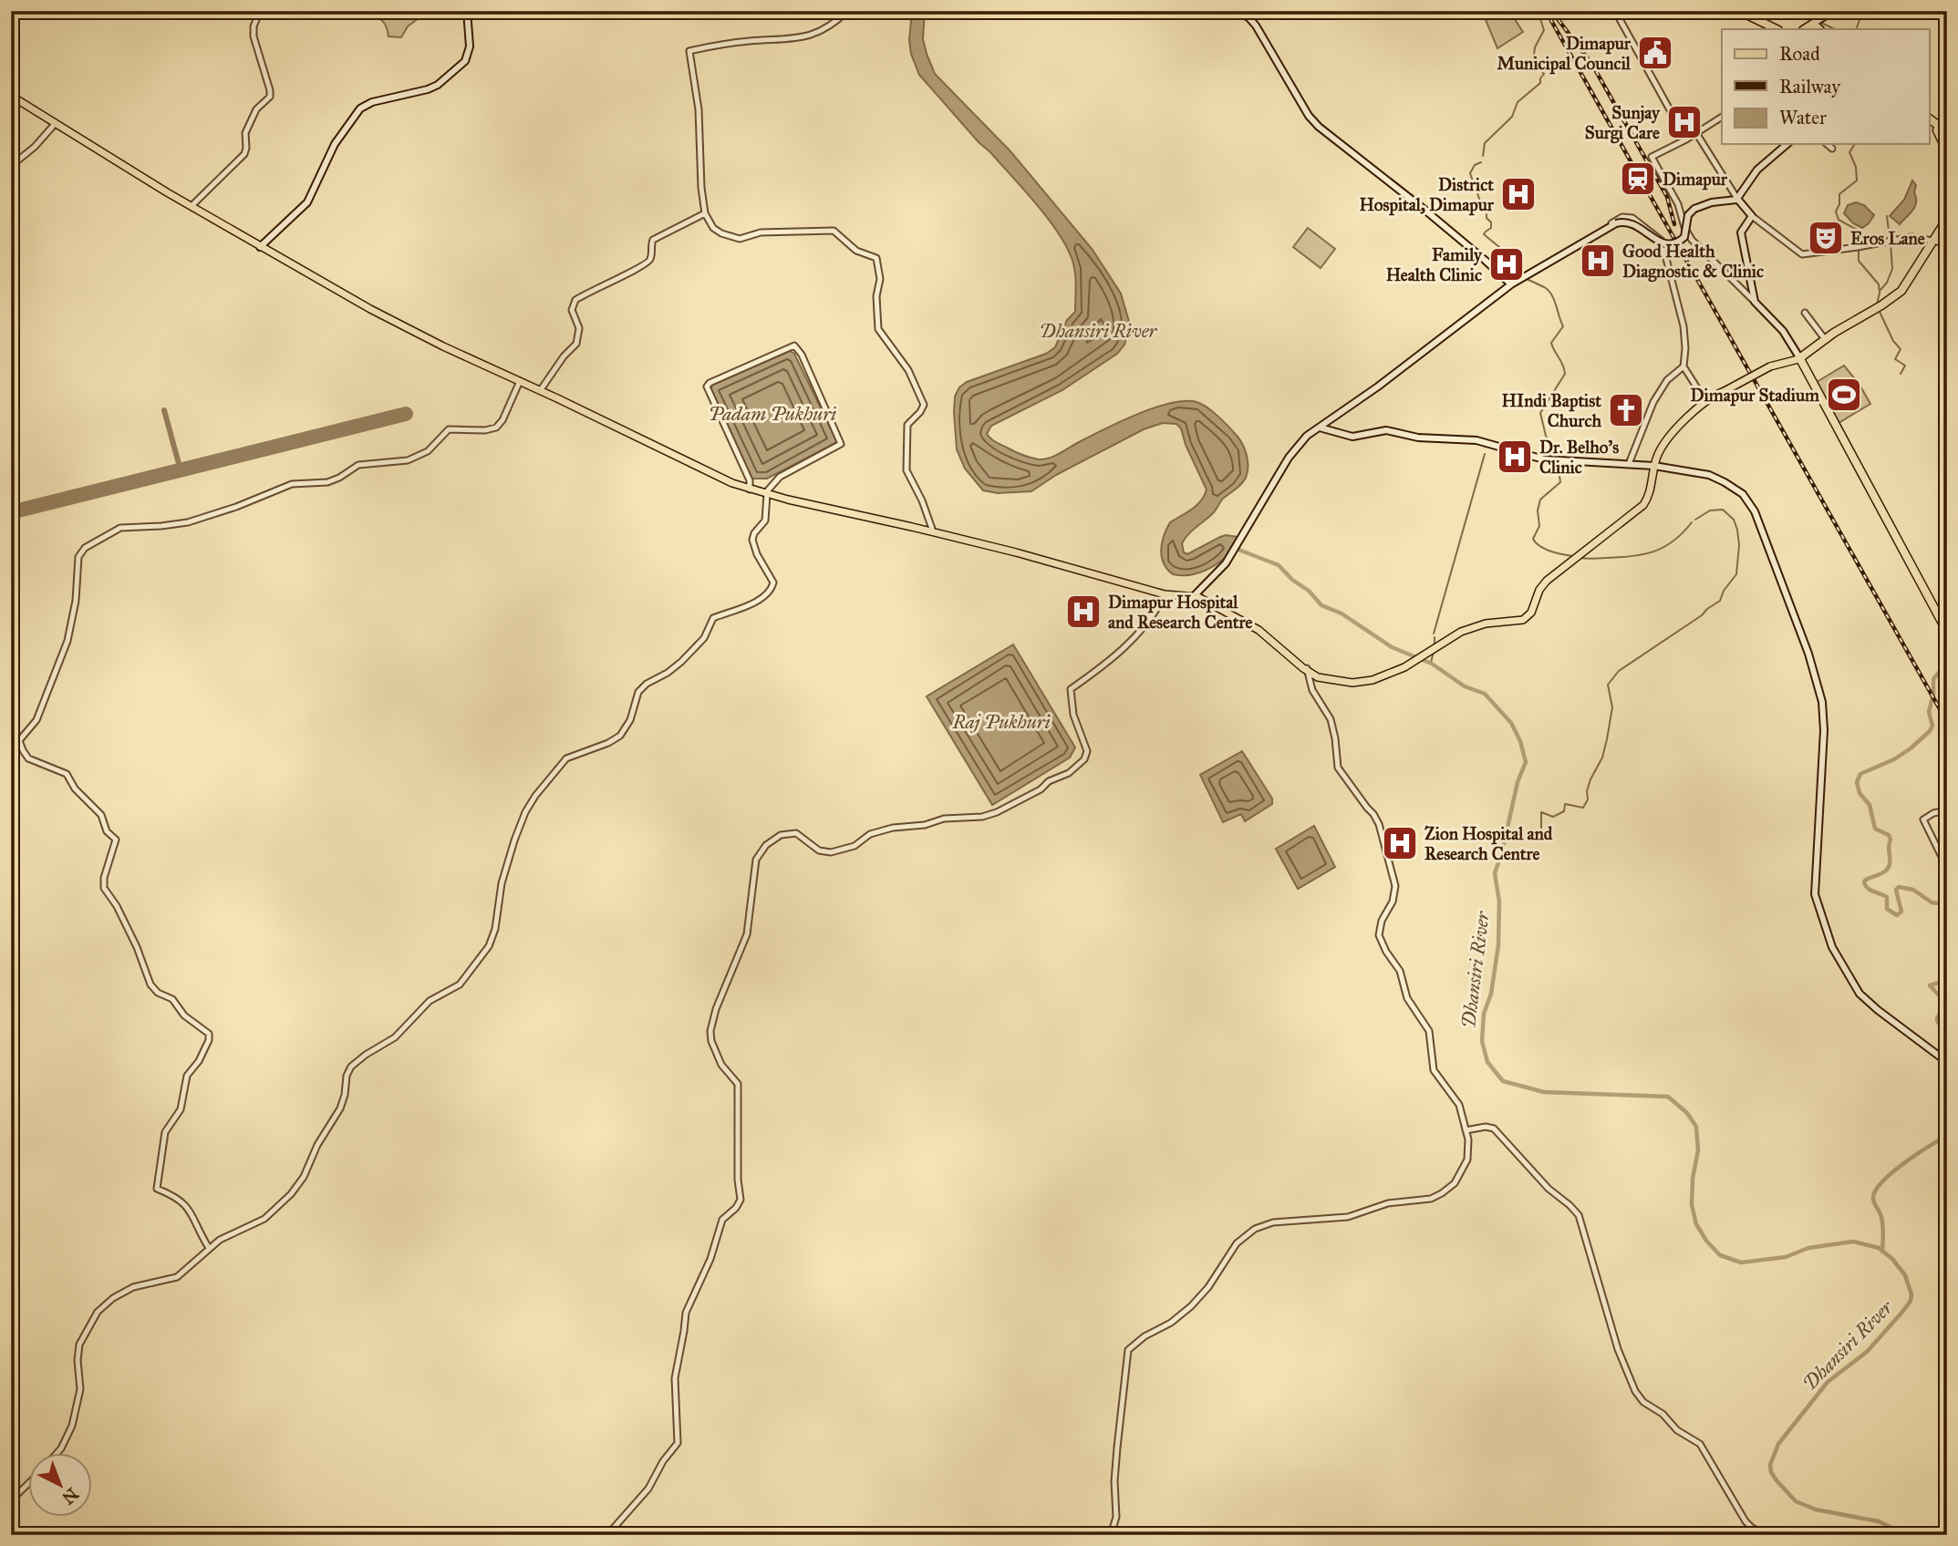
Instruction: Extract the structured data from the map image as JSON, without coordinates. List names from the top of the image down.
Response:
{
  "water": ["Dhansiri River", "Padam Pukhuri", "Raj Pukhuri"],
  "places": {
    "public building": ["Dimapur Municipal Council"],
    "hospital": [
      "Sunjay Surgi Care",
      "District Hospital, Dimapur",
      "Good Health Diagnostic & Clinic",
      "Family Health Clinic",
      "Dr. Belho's Clinic",
      "Dimapur Hospital and Research Centre",
      "Zion Hospital and Research Centre"
    ],
    "station": ["Dimapur"],
    "theatre": ["Eros Lane"],
    "sports": ["Dimapur Stadium"],
    "church": ["HIndi Baptist Church"]
  },
  "legend": ["Road", "Railway", "Water"],
  "north": "bottom right"
}
